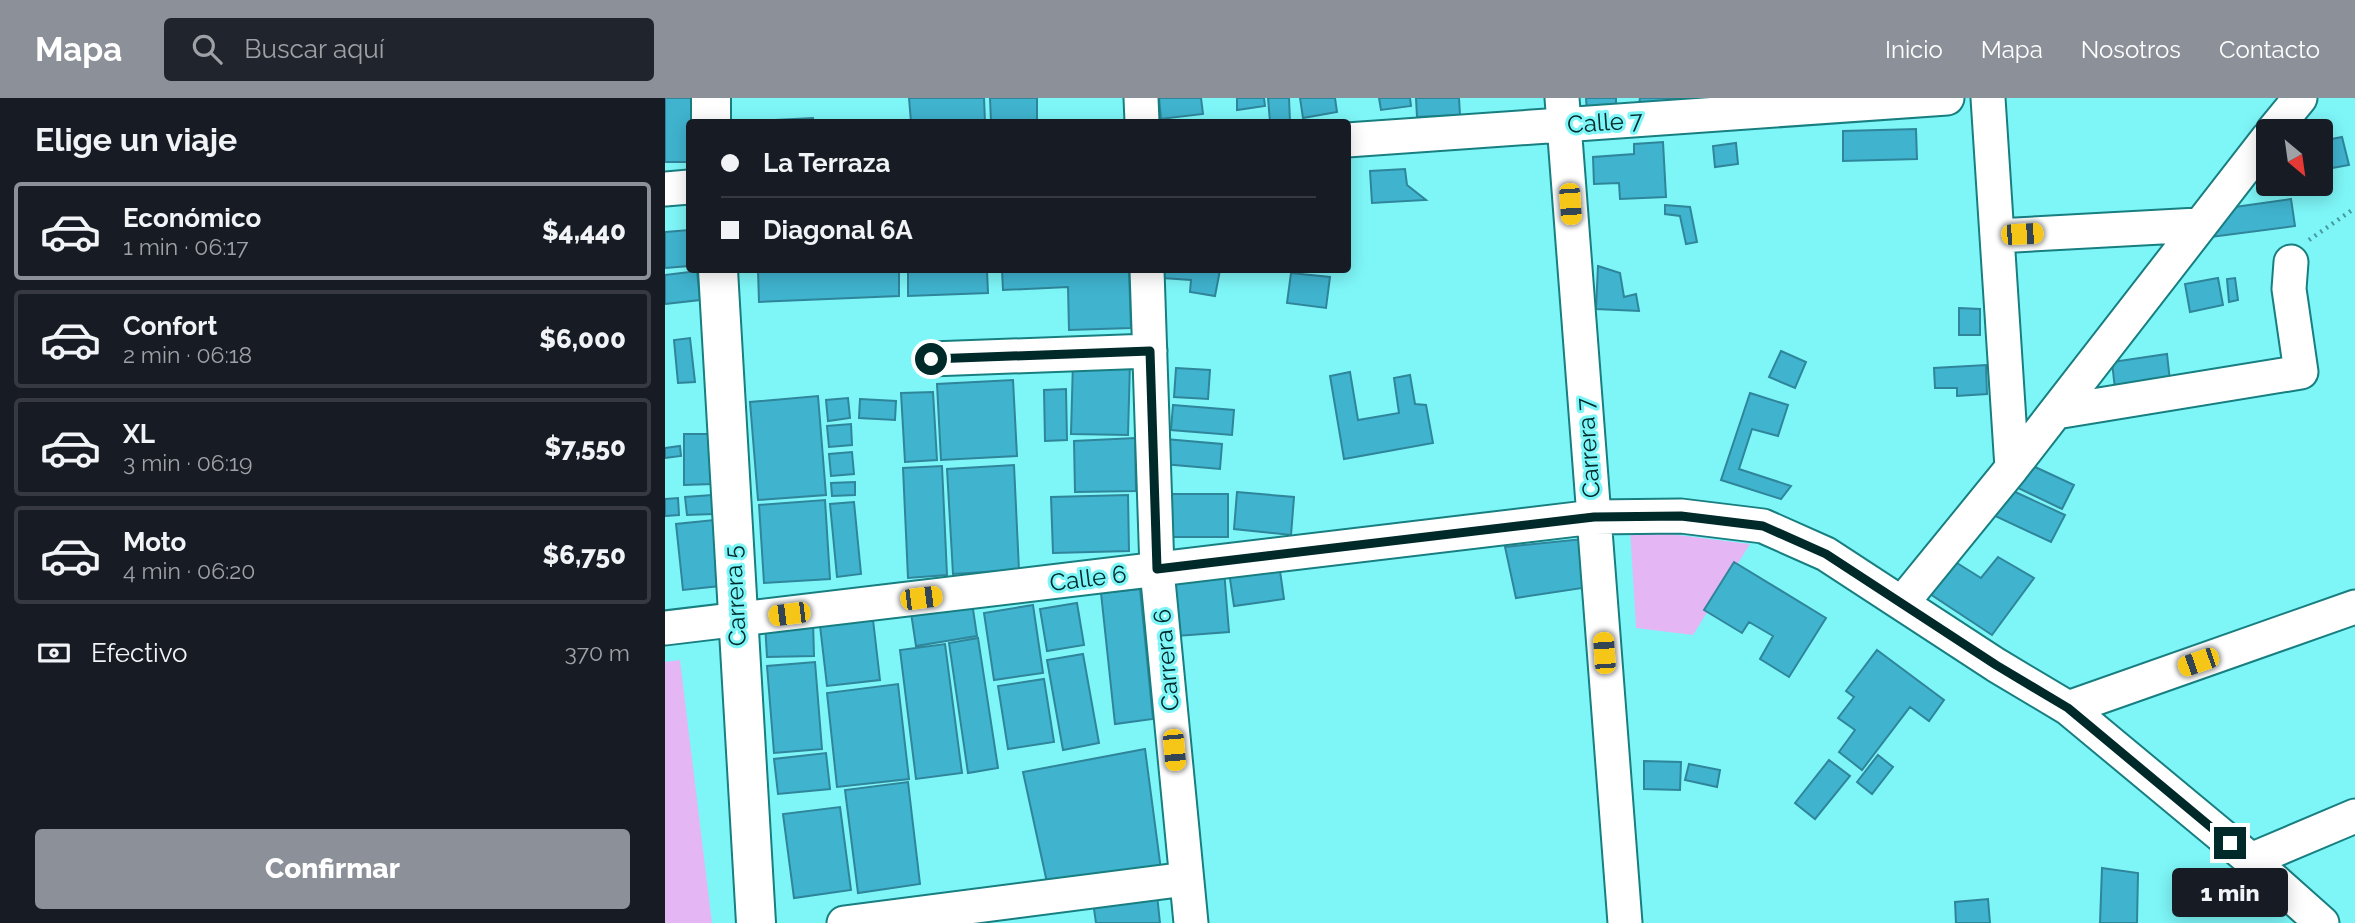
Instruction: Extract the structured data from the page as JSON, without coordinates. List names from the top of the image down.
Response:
{
  "streets": {
    "main road": ["Carrera 5"],
    "street": [
      "Calle 7",
      "Carrera 7",
      "Calle 6",
      "Carrera 6"
    ]
  },
  "crossings": [
    ["Calle 7", "Carrera 7"],
    ["Carrera 7", "Calle 6"],
    ["Calle 6", "Carrera 5"],
    ["Calle 6", "Carrera 6"]
  ],
  "north": "bottom right",
  "page": {
    "header": "Mapa",
    "search": "Buscar aquí",
    "nav": [
      "Inicio",
      "Mapa",
      "Nosotros",
      "Contacto"
    ],
    "heading": "Elige un viaje",
    "banner": ["La Terraza", "Diagonal 6A"],
    "list": [
      {
        "name": "Económico",
        "note": "1 min · 06:17",
        "value": "$4,440"
      },
      {
        "name": "Confort",
        "note": "2 min · 06:18",
        "value": "$6,000"
      },
      {
        "name": "XL",
        "note": "3 min · 06:19",
        "value": "$7,550"
      },
      {
        "name": "Moto",
        "note": "4 min · 06:20",
        "value": "$6,750"
      }
    ],
    "pay": ["Efectivo", "370 m"],
    "buttons": "Confirmar",
    "bubble": "1 min"
  }
}
